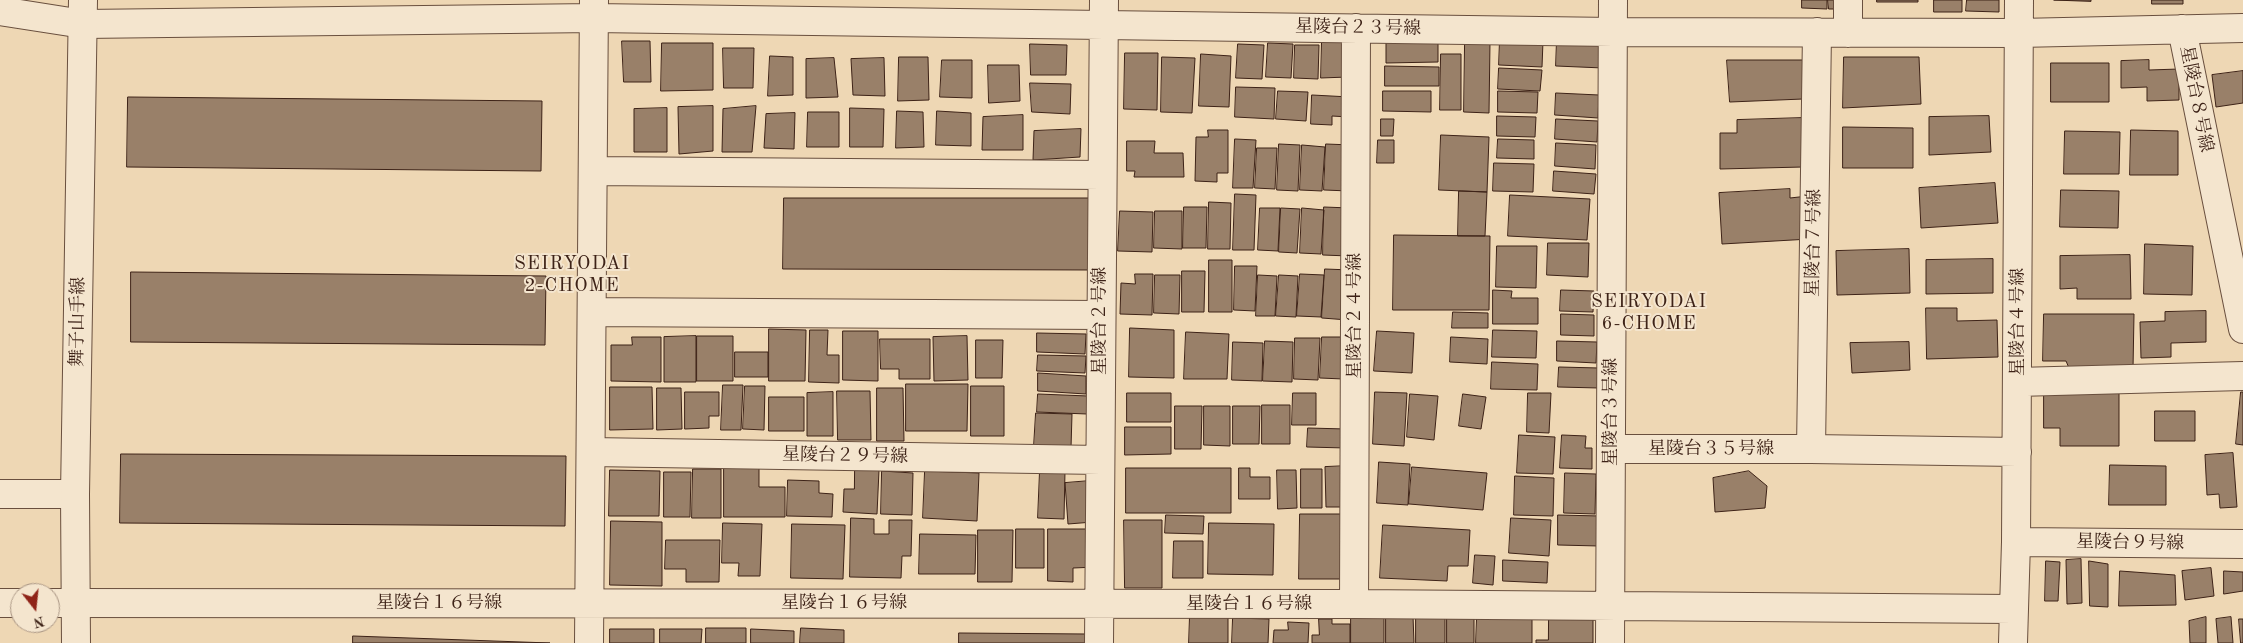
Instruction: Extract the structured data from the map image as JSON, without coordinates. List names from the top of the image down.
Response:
{
  "streets": {
    "street": [
      "星陵台２３号線",
      "星陵台８号線",
      "星陵台７号線",
      "星陵台２４号線",
      "星陵台２号線",
      "舞子山手線",
      "星陵台４号線",
      "星陵台３号線",
      "星陵台３５号線",
      "星陵台２９号線",
      "星陵台９号線",
      "星陵台１６号線"
    ]
  },
  "crossings": [
    ["星陵台２３号線", "星陵台７号線"],
    ["星陵台２３号線", "星陵台２４号線"],
    ["星陵台２３号線", "星陵台２号線"],
    ["星陵台２３号線", "舞子山手線"],
    ["星陵台２３号線", "星陵台３号線"],
    ["星陵台８号線", "星陵台４号線"],
    ["星陵台７号線", "星陵台３５号線"],
    ["星陵台２４号線", "星陵台１６号線"],
    ["星陵台２号線", "星陵台２９号線"],
    ["星陵台２号線", "星陵台１６号線"],
    ["舞子山手線", "星陵台１６号線"],
    ["星陵台４号線", "星陵台９号線"],
    ["星陵台４号線", "星陵台１６号線"],
    ["星陵台３号線", "星陵台３５号線"],
    ["星陵台３号線", "星陵台１６号線"]
  ],
  "districts": ["SEIRYODAI 2-CHOME", "SEIRYODAI 6-CHOME"],
  "north": "bottom"
}
